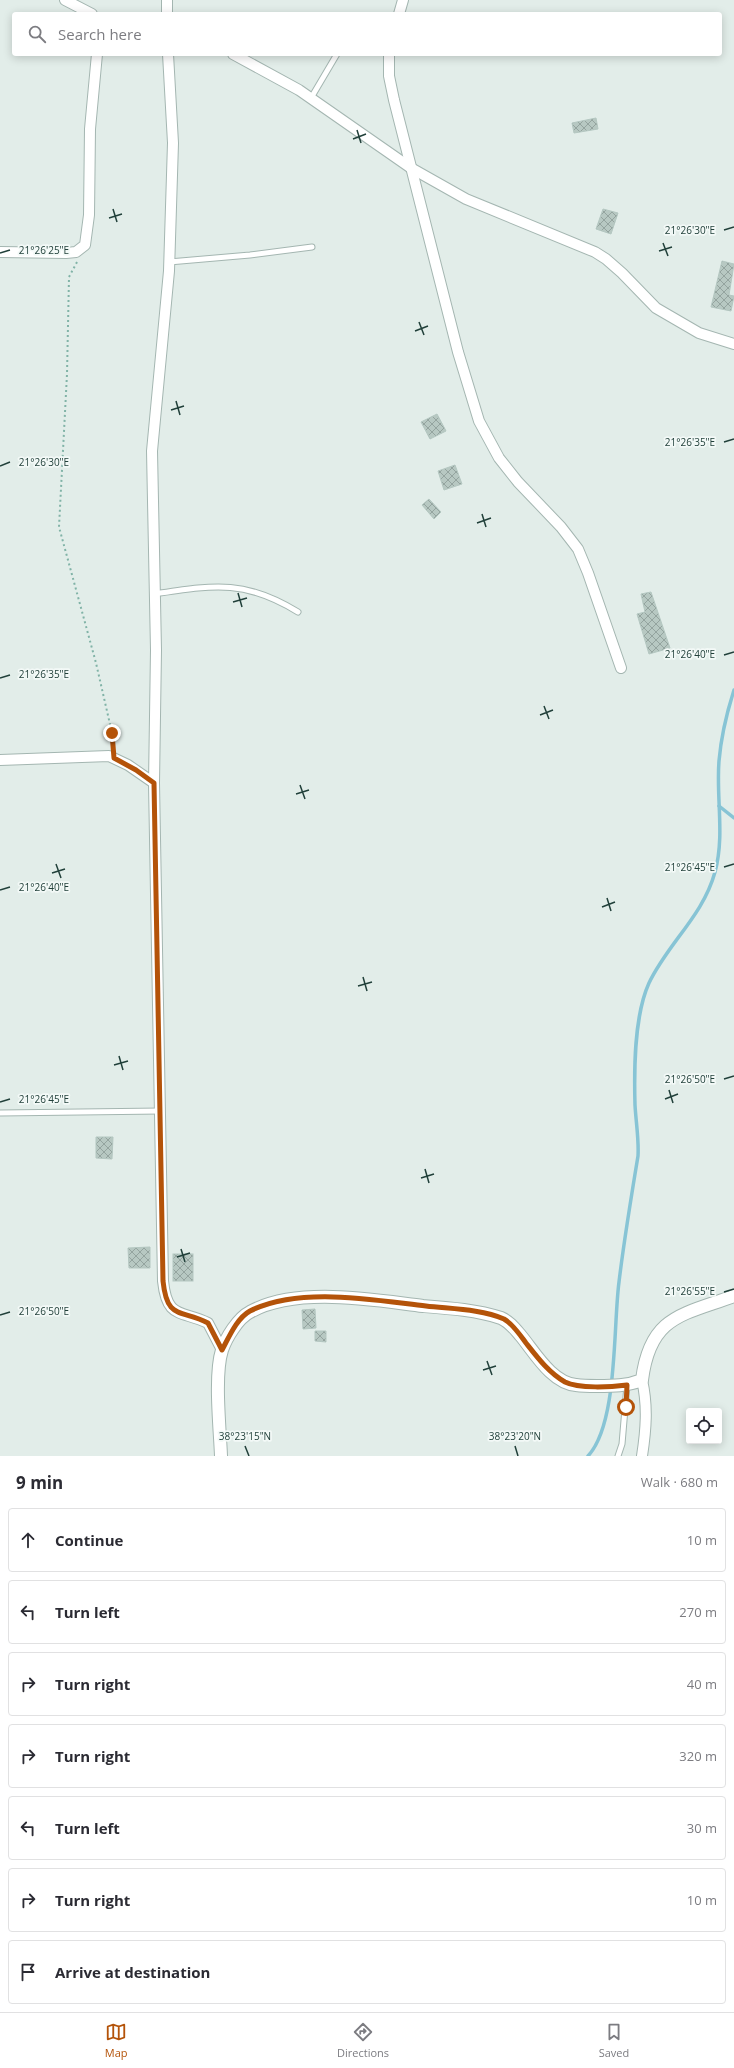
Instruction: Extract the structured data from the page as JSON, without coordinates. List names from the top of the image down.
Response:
{
  "page": {
    "search": "Search here",
    "heading": ["9 min", "Walk · 680 m"],
    "list": [
      ["Continue", "10 m"],
      ["Turn left", "270 m"],
      ["Turn right", "40 m"],
      ["Turn right", "320 m"],
      ["Turn left", "30 m"],
      ["Turn right", "10 m"],
      "Arrive at destination"
    ],
    "nav": ["Map", "Directions", "Saved"]
  },
  "coordinates": [
    "21°26'30\"E",
    "21°26'25\"E",
    "21°26'35\"E",
    "21°26'40\"E",
    "21°26'45\"E",
    "21°26'50\"E",
    "21°26'55\"E",
    "38°23'15\"N",
    "38°23'20\"N"
  ]
}
